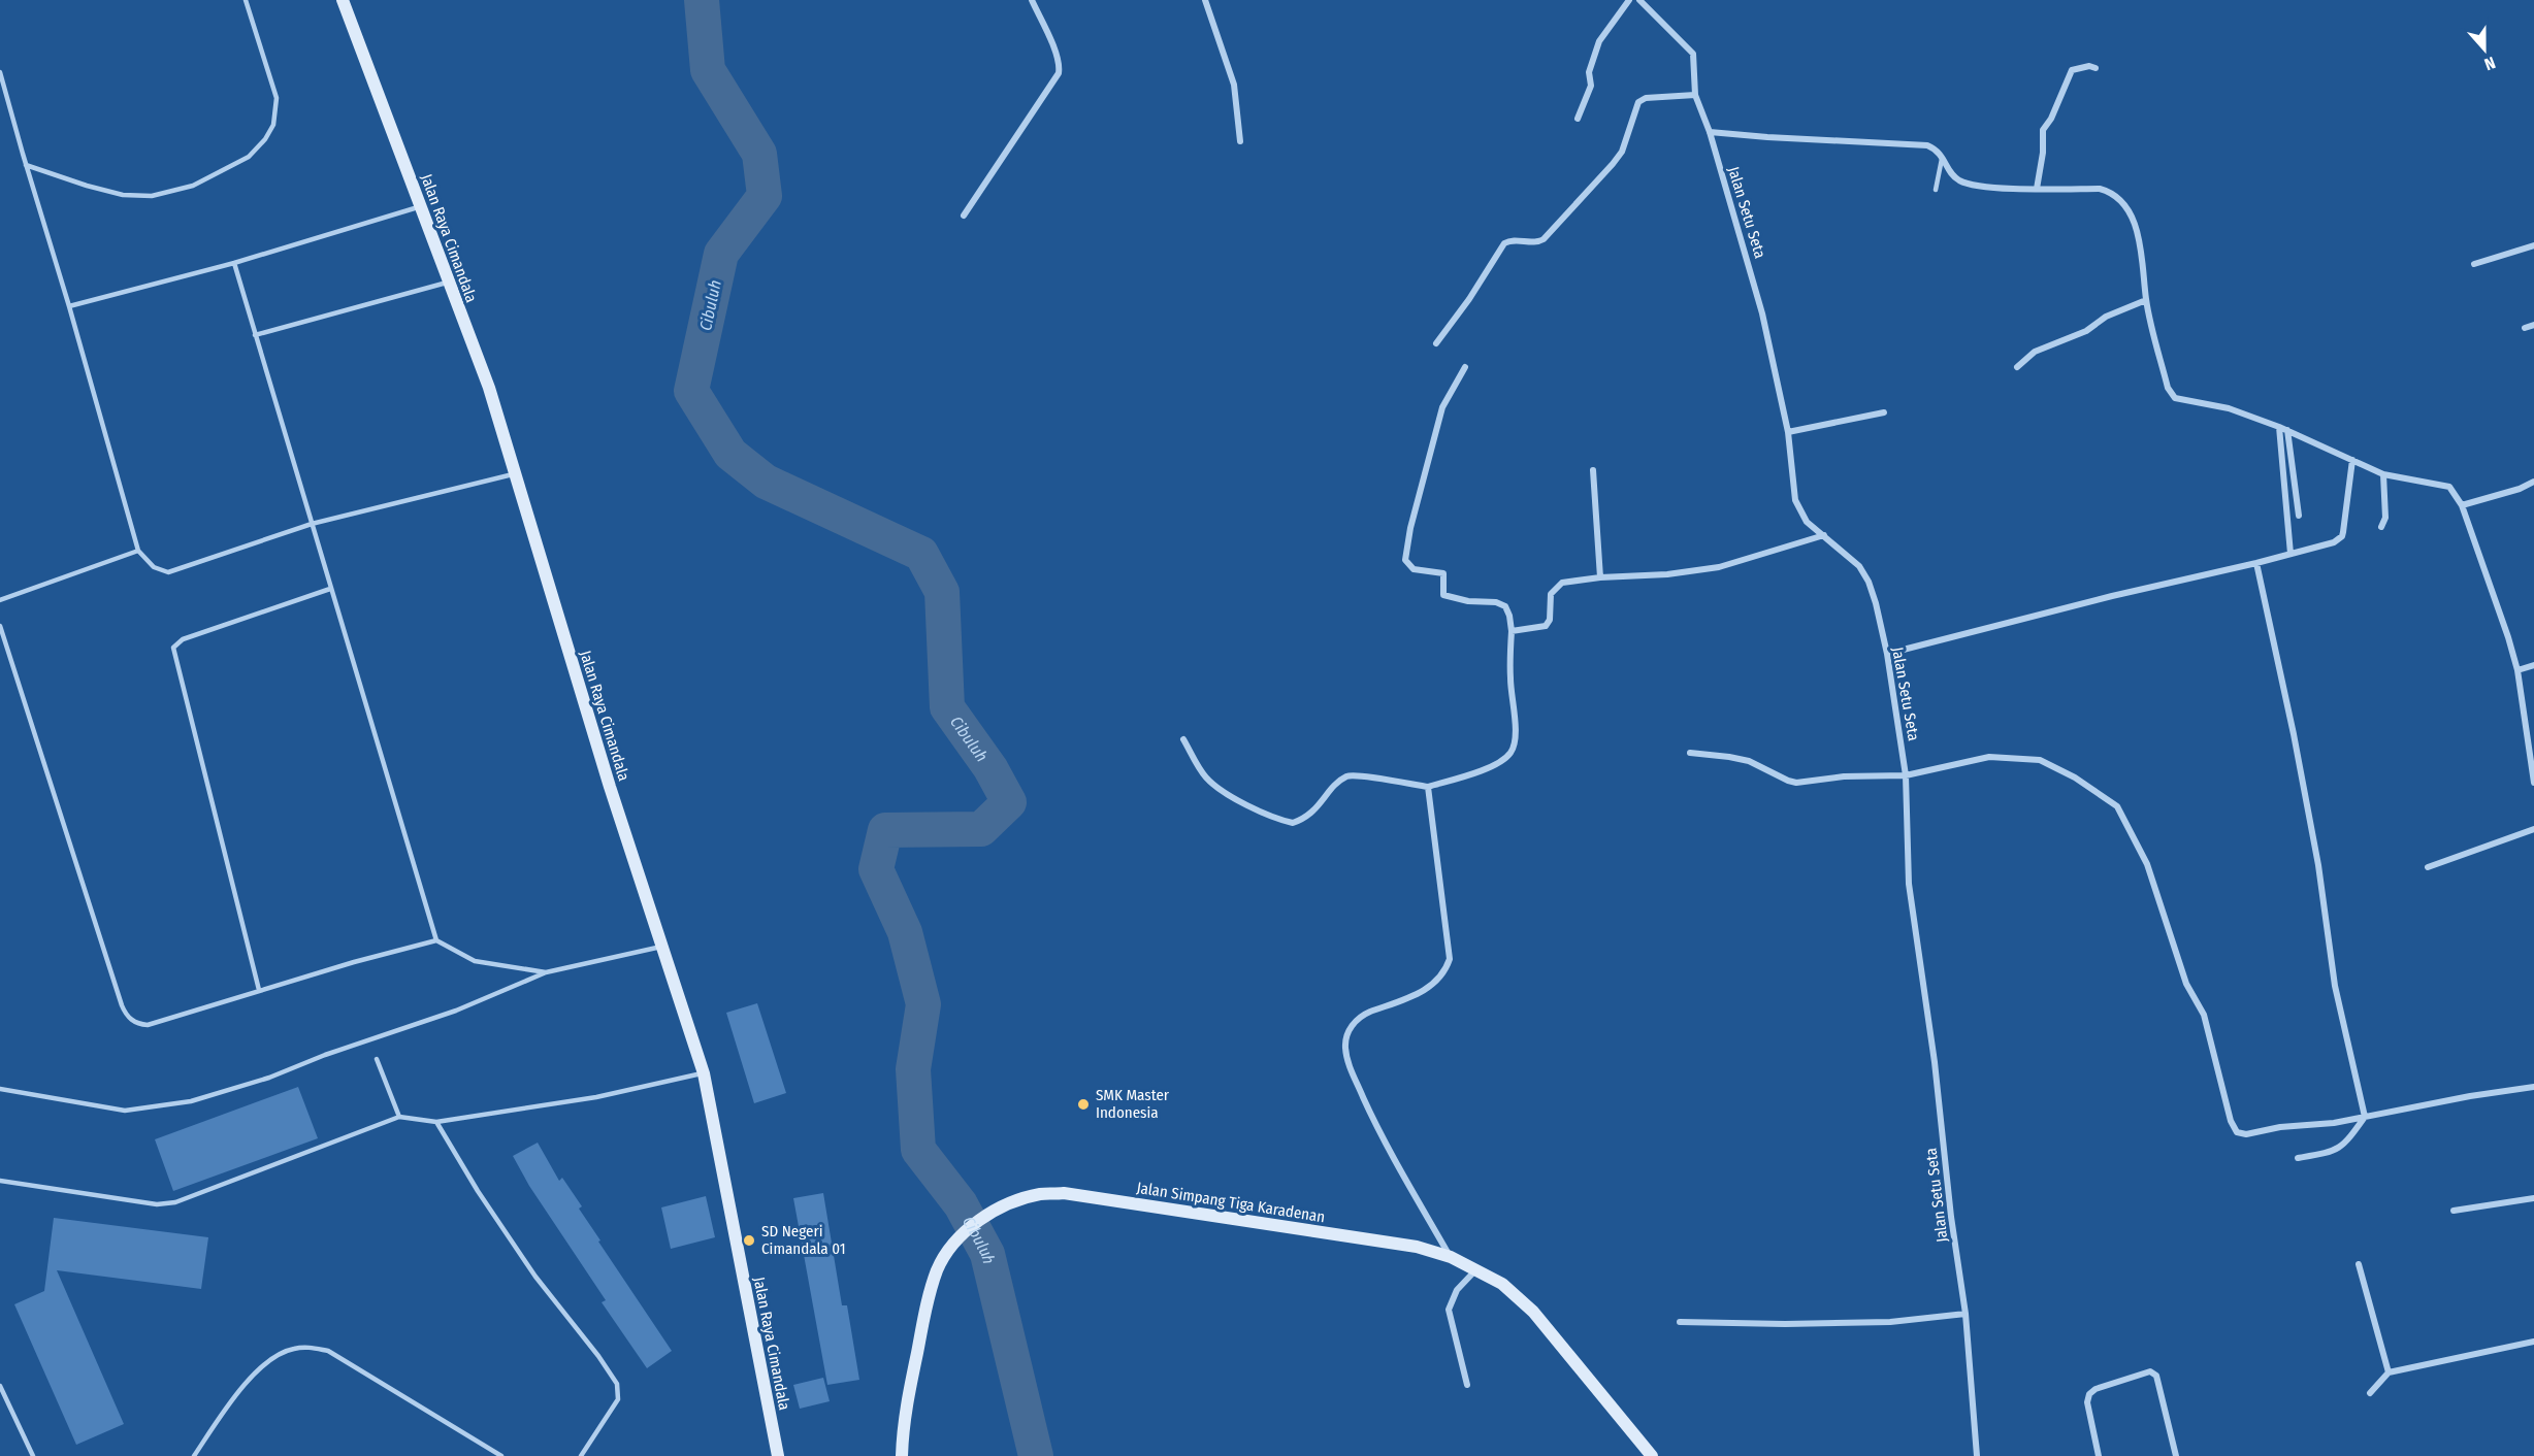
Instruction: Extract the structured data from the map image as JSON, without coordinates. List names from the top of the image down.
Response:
{
  "streets": {
    "street": ["Jalan Setu Seta", "Jalan Raya Cimandala", "Jalan Simpang Tiga Karadenan"]
  },
  "water": ["Cibuluh"],
  "places": ["SMK Master Indonesia", "SD Negeri Cimandala 01"],
  "north": "bottom"
}
